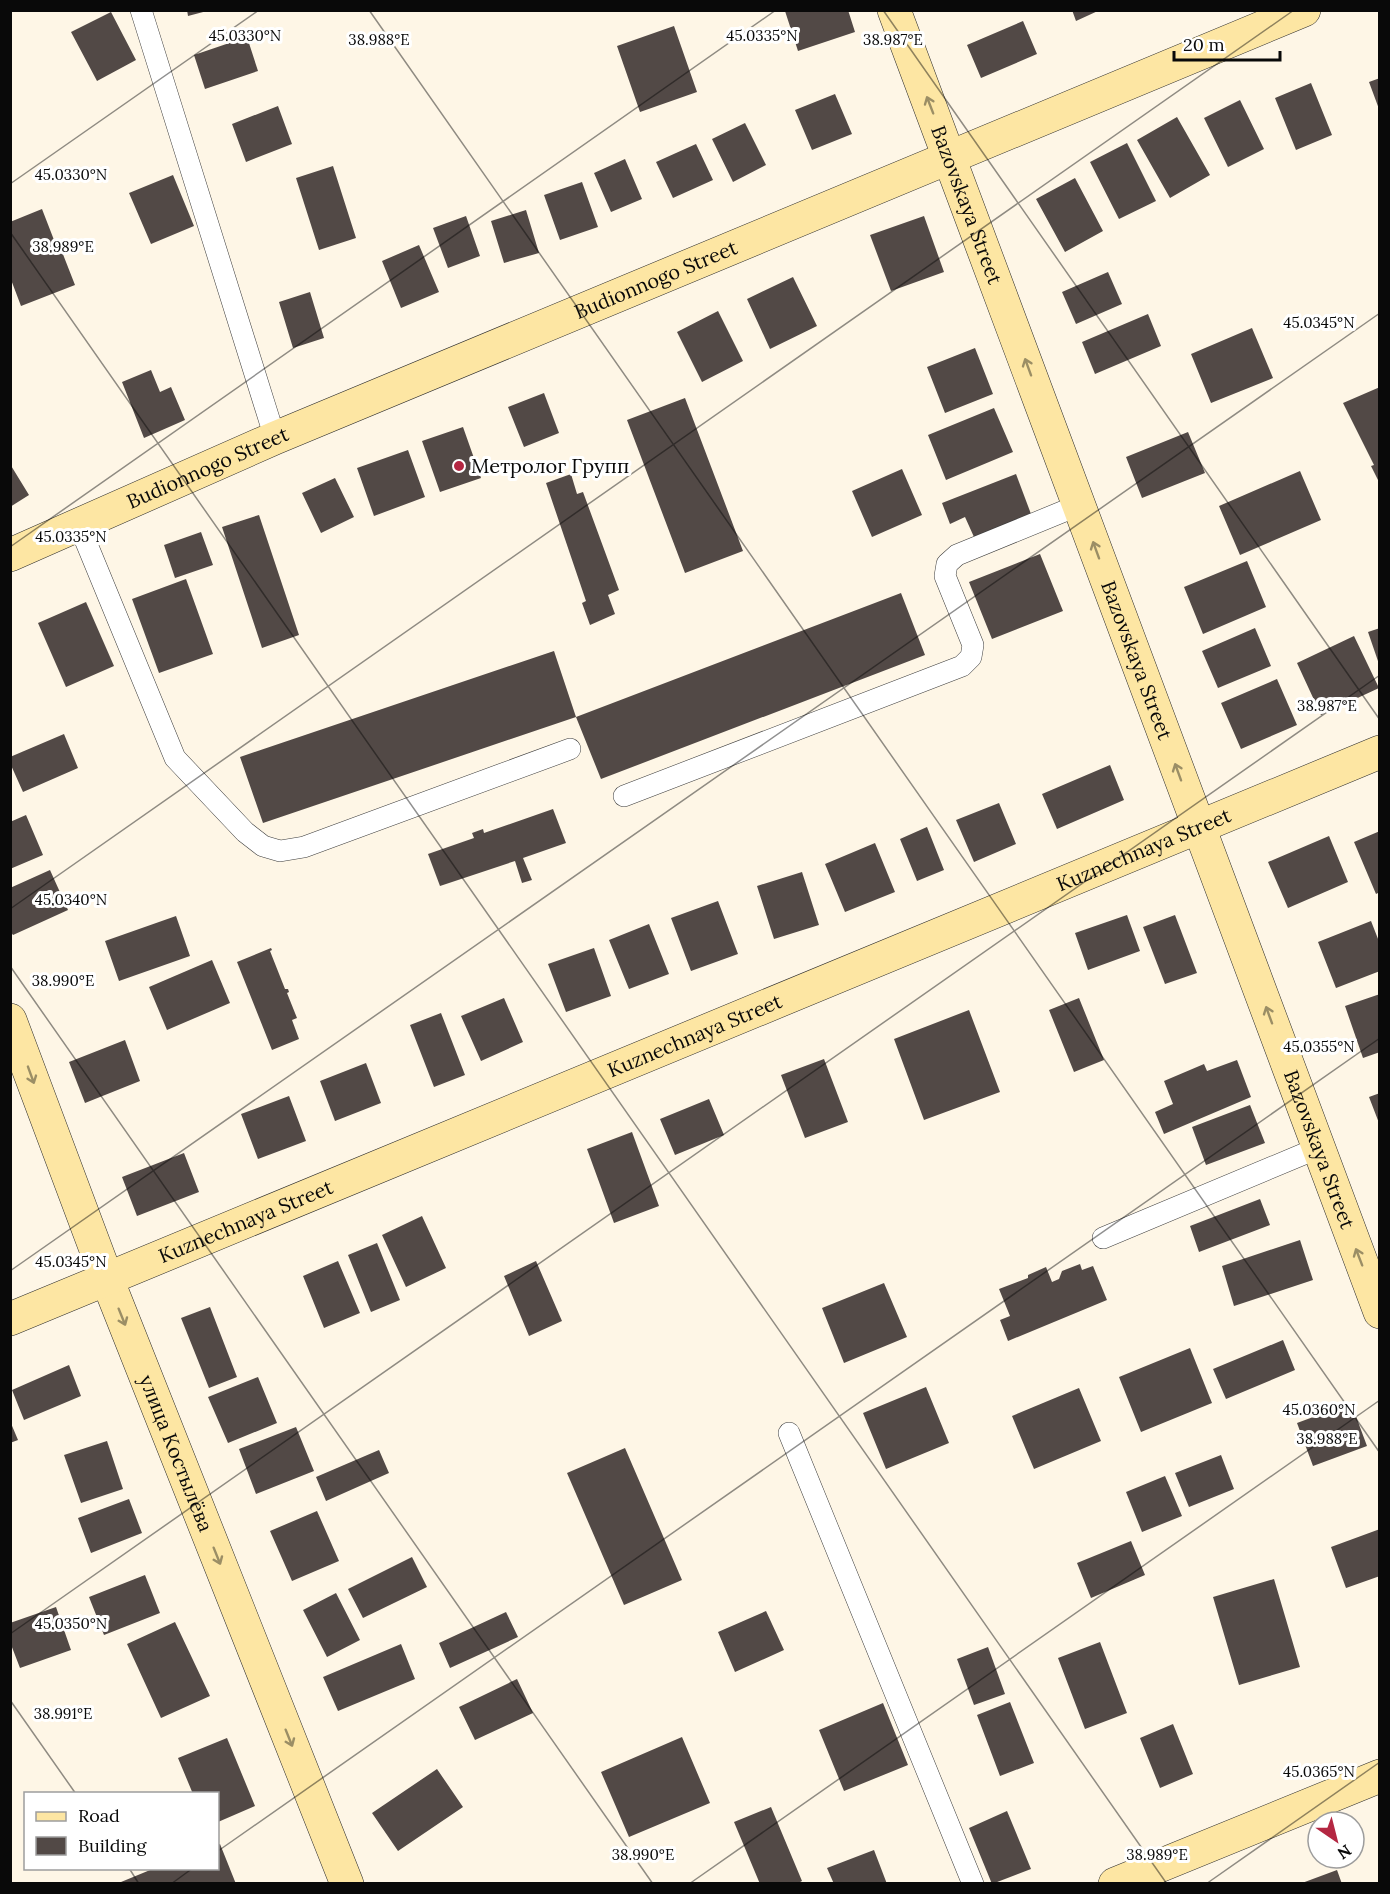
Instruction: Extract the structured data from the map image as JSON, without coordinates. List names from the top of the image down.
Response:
{
  "streets": {
    "street": [
      "Bazovskaya Street",
      "Budionnogo Street",
      "Kuznechnaya Street",
      "улица Костылёва"
    ]
  },
  "crossings": [
    ["Bazovskaya Street", "Budionnogo Street"],
    ["Bazovskaya Street", "Kuznechnaya Street"],
    ["Kuznechnaya Street", "улица Костылёва"]
  ],
  "one_way": ["Bazovskaya Street", "улица Костылёва"],
  "places": ["Метролог Групп"],
  "legend": ["Road", "Building"],
  "scale_bar": "20 m",
  "north": "bottom right",
  "coordinates": [
    "45.0330°N",
    "45.0335°N",
    "38.988°E",
    "38.987°E",
    "38.989°E",
    "45.0345°N",
    "45.0340°N",
    "38.990°E",
    "45.0355°N",
    "45.0360°N",
    "45.0350°N",
    "38.991°E",
    "45.0365°N"
  ]
}
